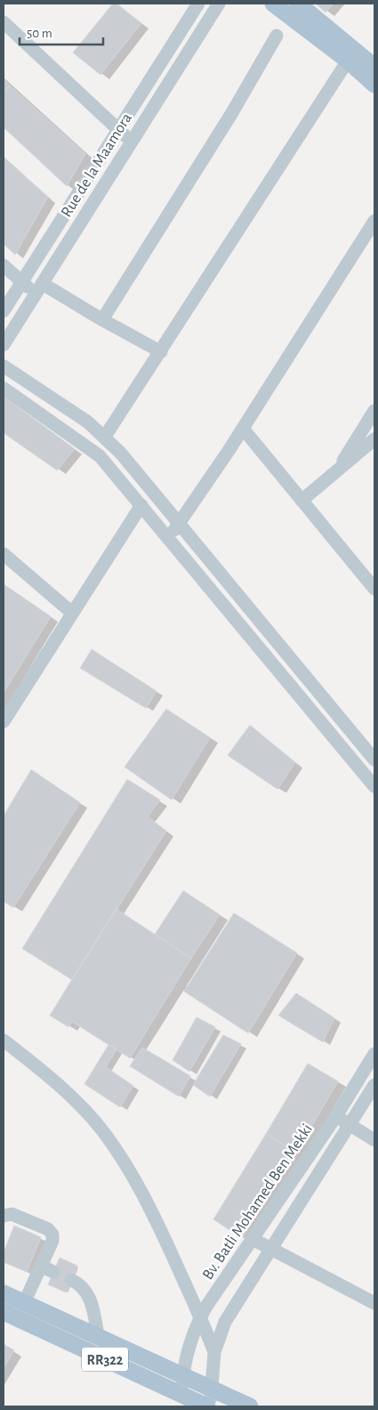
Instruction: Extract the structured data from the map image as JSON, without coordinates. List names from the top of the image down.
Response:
{
  "streets": {
    "main road": ["RR322"],
    "street": ["Rue de la Maamora", "Bv. Batli Mohamed Ben Mekki"]
  },
  "crossings": [
    ["Bv. Batli Mohamed Ben Mekki", "RR322"]
  ],
  "scale_bar": "50 m"
}
